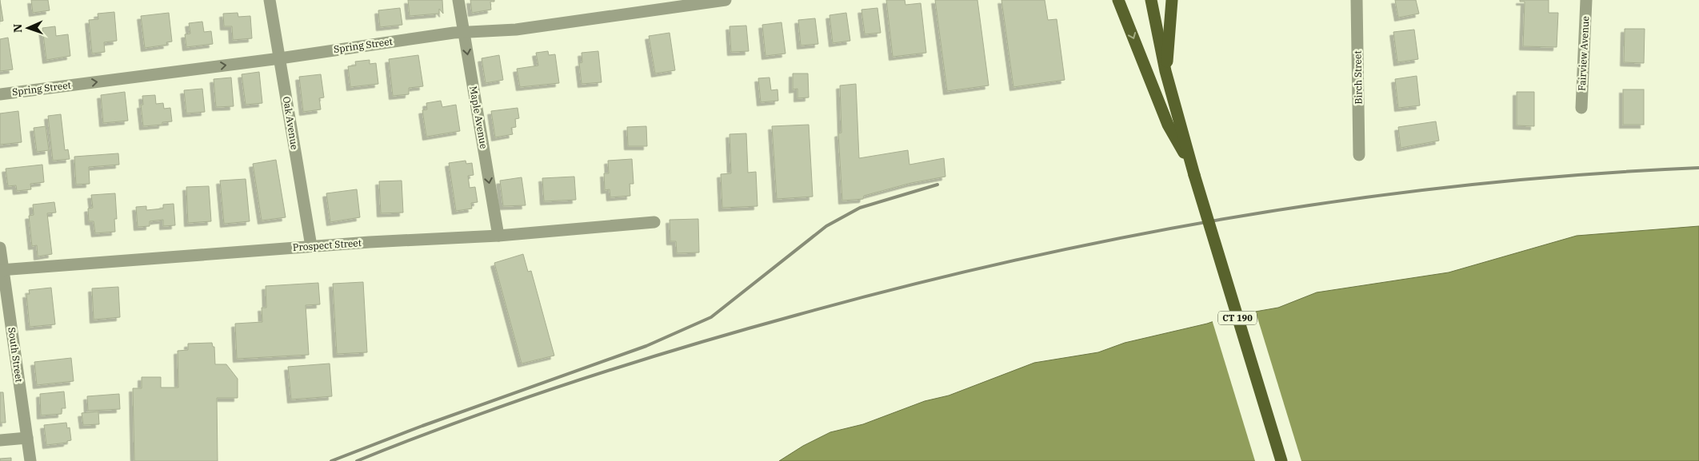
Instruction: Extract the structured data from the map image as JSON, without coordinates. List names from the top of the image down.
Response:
{
  "streets": {
    "main road": ["CT 190"],
    "street": [
      "Spring Street",
      "Fairview Avenue",
      "Birch Street",
      "Maple Avenue",
      "Oak Avenue",
      "Prospect Street",
      "South Street"
    ]
  },
  "crossings": [
    ["Spring Street", "Maple Avenue"],
    ["Spring Street", "Oak Avenue"],
    ["Maple Avenue", "Prospect Street"],
    ["Oak Avenue", "Prospect Street"],
    ["Prospect Street", "South Street"]
  ],
  "one_way": ["Spring Street", "Maple Avenue"],
  "north": "left"
}
